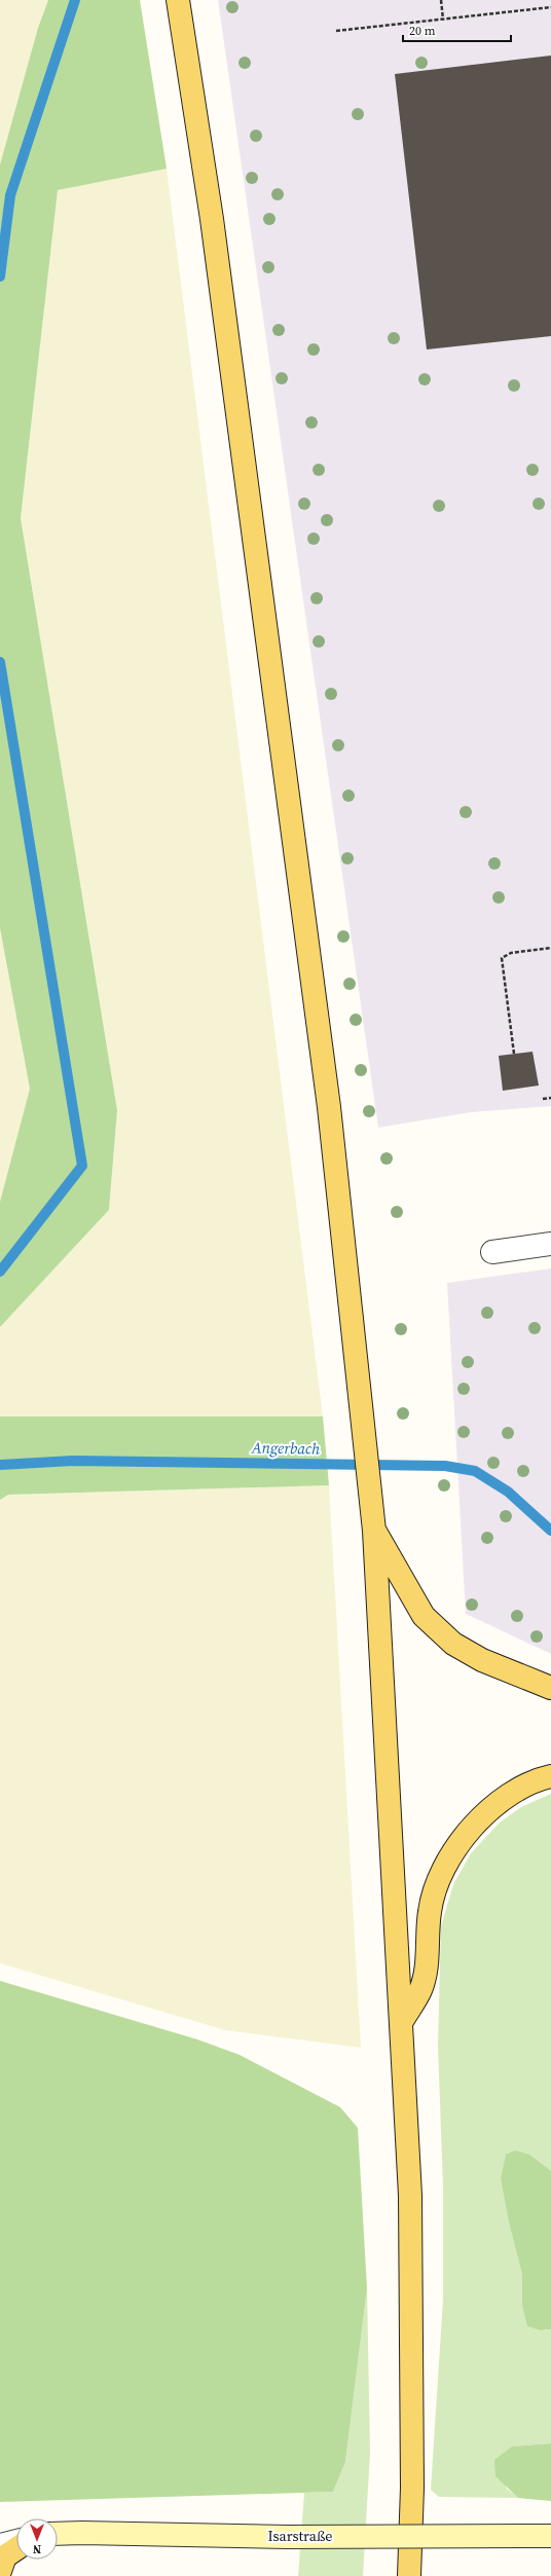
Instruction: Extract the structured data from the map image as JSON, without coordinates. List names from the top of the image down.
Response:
{
  "streets": {
    "main road": ["Isarstraße"]
  },
  "water": ["Angerbach"],
  "scale_bar": "20 m",
  "north": "bottom"
}
